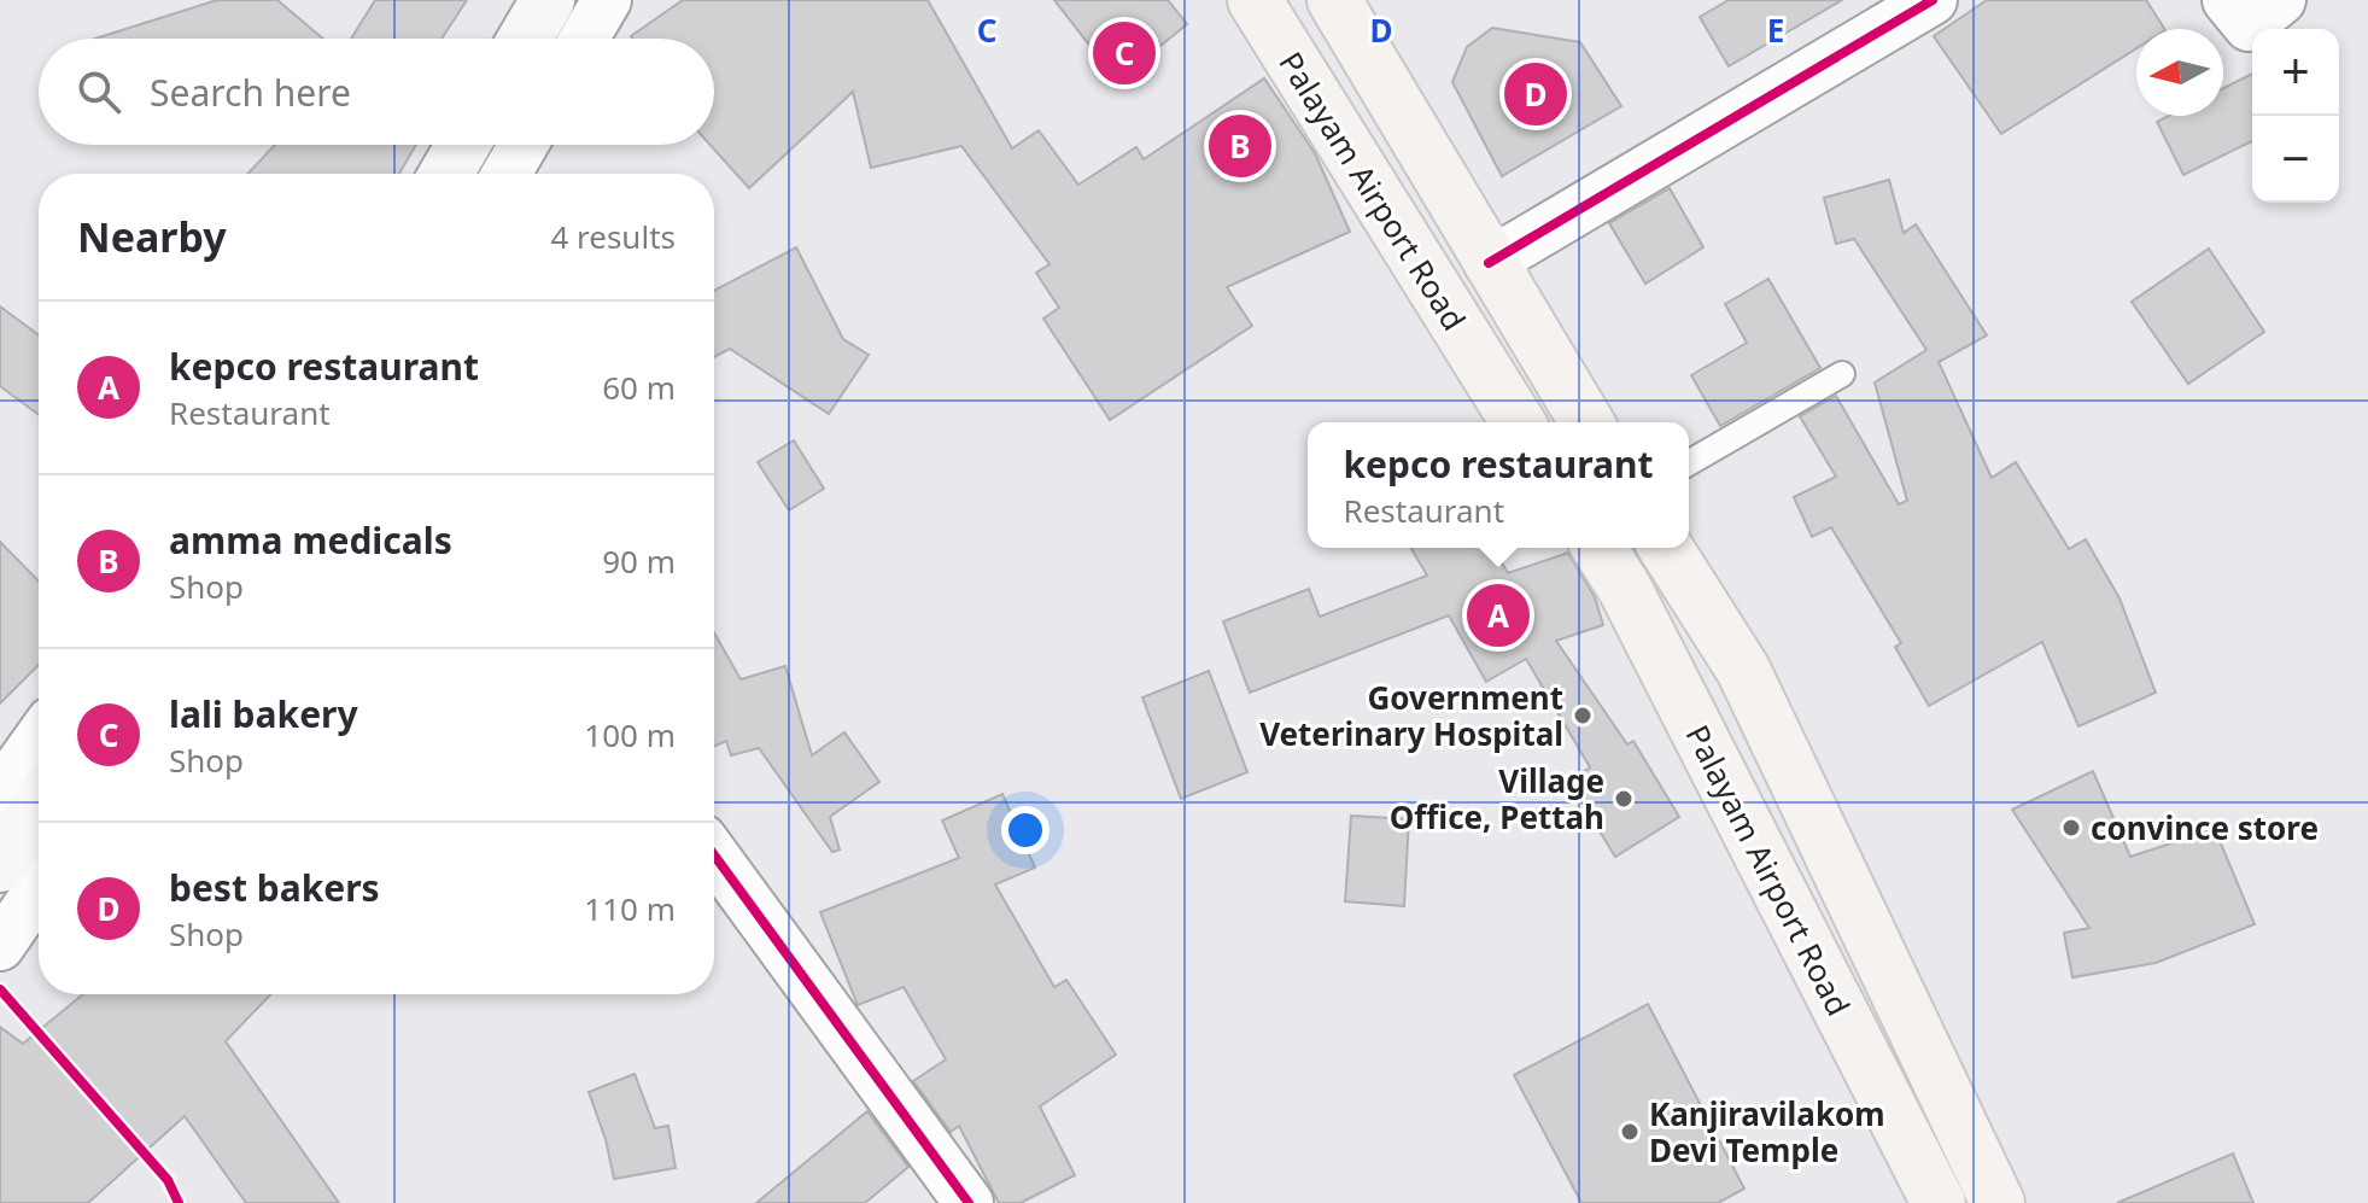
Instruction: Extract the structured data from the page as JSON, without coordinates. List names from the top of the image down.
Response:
{
  "streets": {
    "main road": ["Palayam Airport Road"]
  },
  "places": [
    "Government Veterinary Hospital",
    "Village Office, Pettah",
    "convince store",
    "Kanjiravilakom Devi Temple"
  ],
  "north": "left",
  "page": {
    "pins": [
      "C",
      "D",
      "B",
      "A"
    ],
    "map_buttons": ["+", "−"],
    "search": "Search here",
    "heading": ["Nearby", "4 results"],
    "list": [
      {
        "mark": "A",
        "name": "kepco restaurant",
        "note": "Restaurant",
        "value": "60 m"
      },
      {
        "mark": "B",
        "name": "amma medicals",
        "note": "Shop",
        "value": "90 m"
      },
      {
        "mark": "C",
        "name": "lali bakery",
        "note": "Shop",
        "value": "100 m"
      },
      {
        "mark": "D",
        "name": "best bakers",
        "note": "Shop",
        "value": "110 m"
      }
    ],
    "popup": ["kepco restaurant", "Restaurant"]
  },
  "grid": {
    "columns": ["C", "D", "E"]
  }
}
